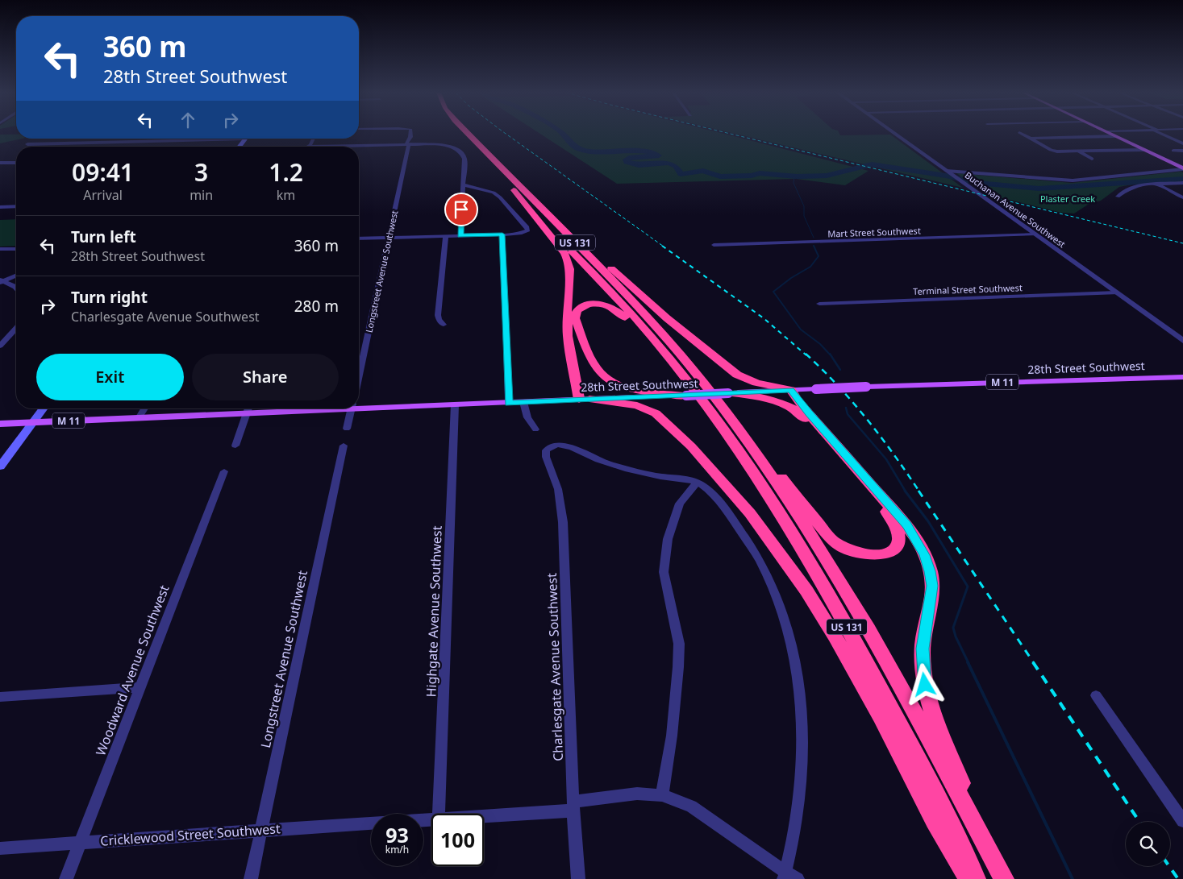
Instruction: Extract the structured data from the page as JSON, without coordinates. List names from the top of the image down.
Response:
{
  "streets": {
    "highway": ["US 131"],
    "main road": ["28th Street Southwest", "M 11"],
    "street": [
      "Buchanan Avenue Southwest",
      "Mart Street Southwest",
      "Longstreet Avenue Southwest",
      "Terminal Street Southwest",
      "Highgate Avenue Southwest",
      "Charlesgate Avenue Southwest",
      "Woodward Avenue Southwest",
      "Cricklewood Street Southwest"
    ]
  },
  "crossings": [
    ["Buchanan Avenue Southwest", "Mart Street Southwest"],
    ["Buchanan Avenue Southwest", "Terminal Street Southwest"],
    ["Longstreet Avenue Southwest", "Cricklewood Street Southwest"],
    ["28th Street Southwest", "Highgate Avenue Southwest"],
    ["Charlesgate Avenue Southwest", "Cricklewood Street Southwest"],
    ["Woodward Avenue Southwest", "Cricklewood Street Southwest"]
  ],
  "parks": ["Plaster Creek"],
  "page": {
    "turn": ["360 m", "28th Street Southwest"],
    "eta": [
      "09:41",
      "Arrival",
      "3",
      "min",
      "1.2",
      "km"
    ],
    "list": [
      {
        "name": "Turn left",
        "note": "28th Street Southwest",
        "value": "360 m"
      },
      {
        "name": "Turn right",
        "note": "Charlesgate Avenue Southwest",
        "value": "280 m"
      }
    ],
    "buttons": ["Exit", "Share"],
    "speed": "93 km/h",
    "limit": "100"
  }
}
